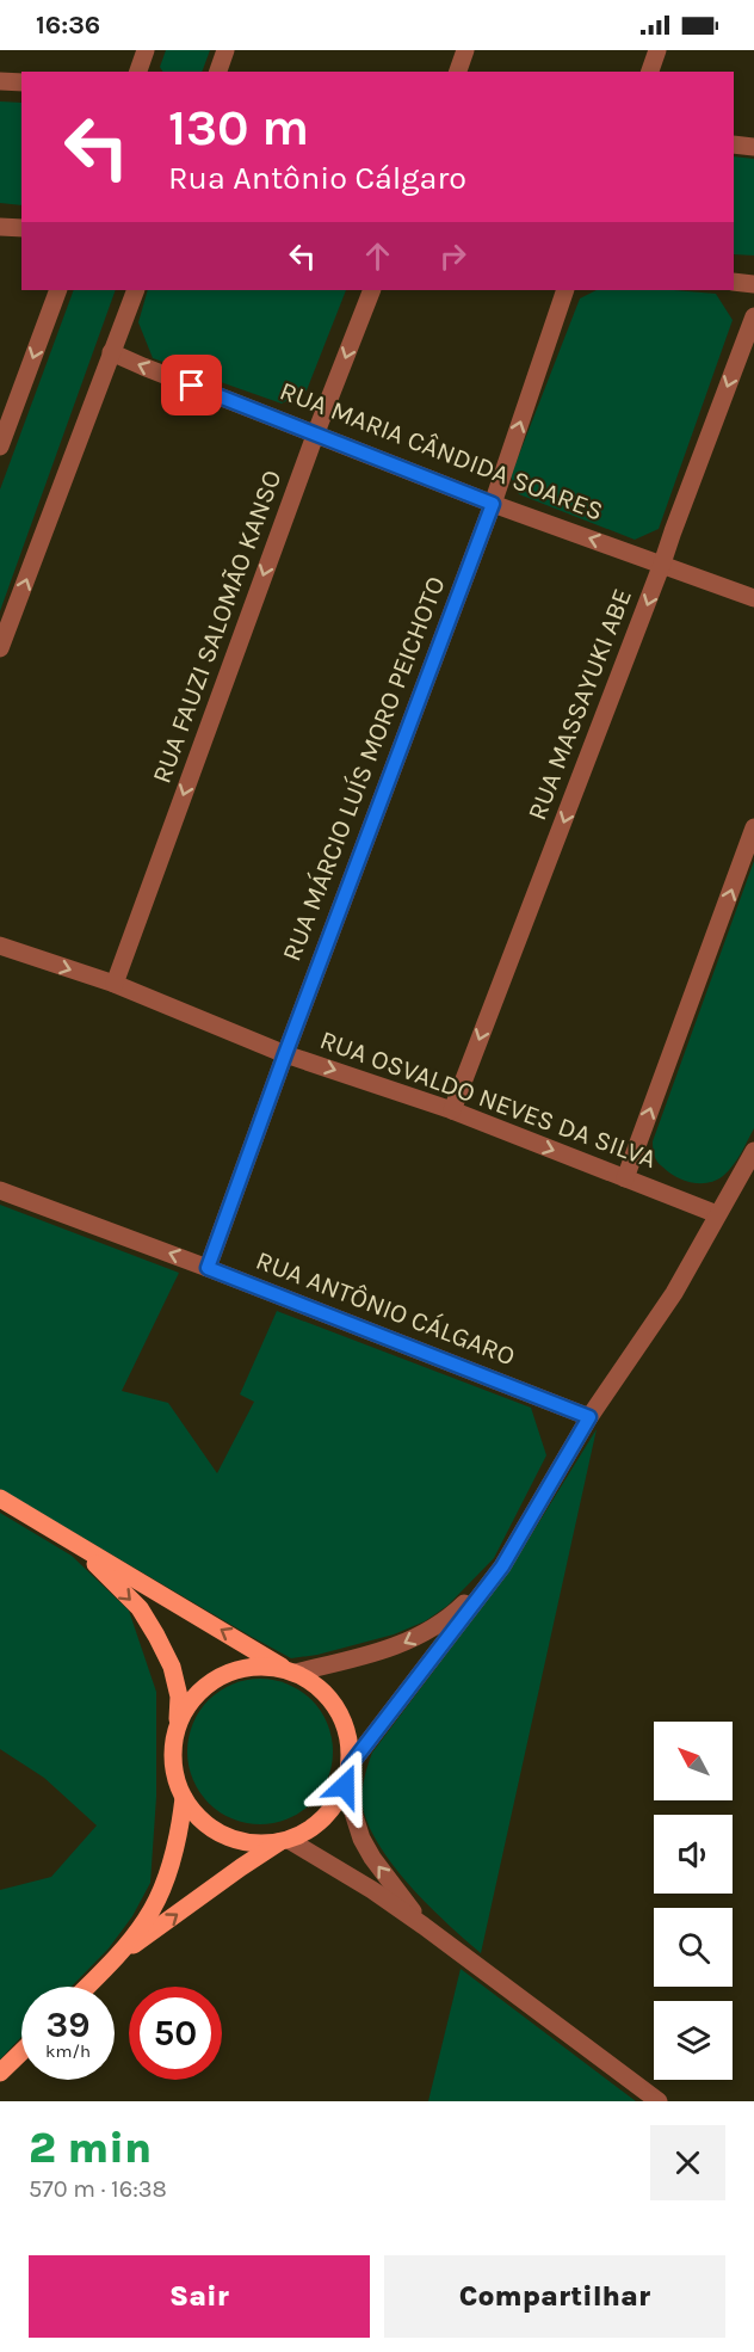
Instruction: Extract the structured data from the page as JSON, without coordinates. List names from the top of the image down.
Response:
{
  "streets": {
    "street": [
      "RUA MARIA CÂNDIDA SOARES",
      "RUA FAUZI SALOMÃO KANSO",
      "RUA MASSAYUKI ABE",
      "RUA MÁRCIO LUÍS MORO PEICHOTO",
      "RUA OSVALDO NEVES DA SILVA",
      "RUA ANTÔNIO CÁLGARO"
    ]
  },
  "crossings": [
    ["RUA MARIA CÂNDIDA SOARES", "RUA FAUZI SALOMÃO KANSO"],
    ["RUA MARIA CÂNDIDA SOARES", "RUA MASSAYUKI ABE"],
    ["RUA MARIA CÂNDIDA SOARES", "RUA MÁRCIO LUÍS MORO PEICHOTO"],
    ["RUA FAUZI SALOMÃO KANSO", "RUA OSVALDO NEVES DA SILVA"],
    ["RUA MASSAYUKI ABE", "RUA OSVALDO NEVES DA SILVA"],
    ["RUA MÁRCIO LUÍS MORO PEICHOTO", "RUA OSVALDO NEVES DA SILVA"],
    ["RUA MÁRCIO LUÍS MORO PEICHOTO", "RUA ANTÔNIO CÁLGARO"]
  ],
  "one_way": [
    "RUA MARIA CÂNDIDA SOARES",
    "RUA FAUZI SALOMÃO KANSO",
    "RUA MASSAYUKI ABE",
    "RUA OSVALDO NEVES DA SILVA",
    "RUA ANTÔNIO CÁLGARO"
  ],
  "north": "top left",
  "page": {
    "status": "16:36",
    "turn": ["130 m", "Rua Antônio Cálgaro"],
    "speed": "39 km/h",
    "limit": "50",
    "heading": ["2 min", "570 m · 16:38"],
    "buttons": ["Sair", "Compartilhar"]
  }
}
